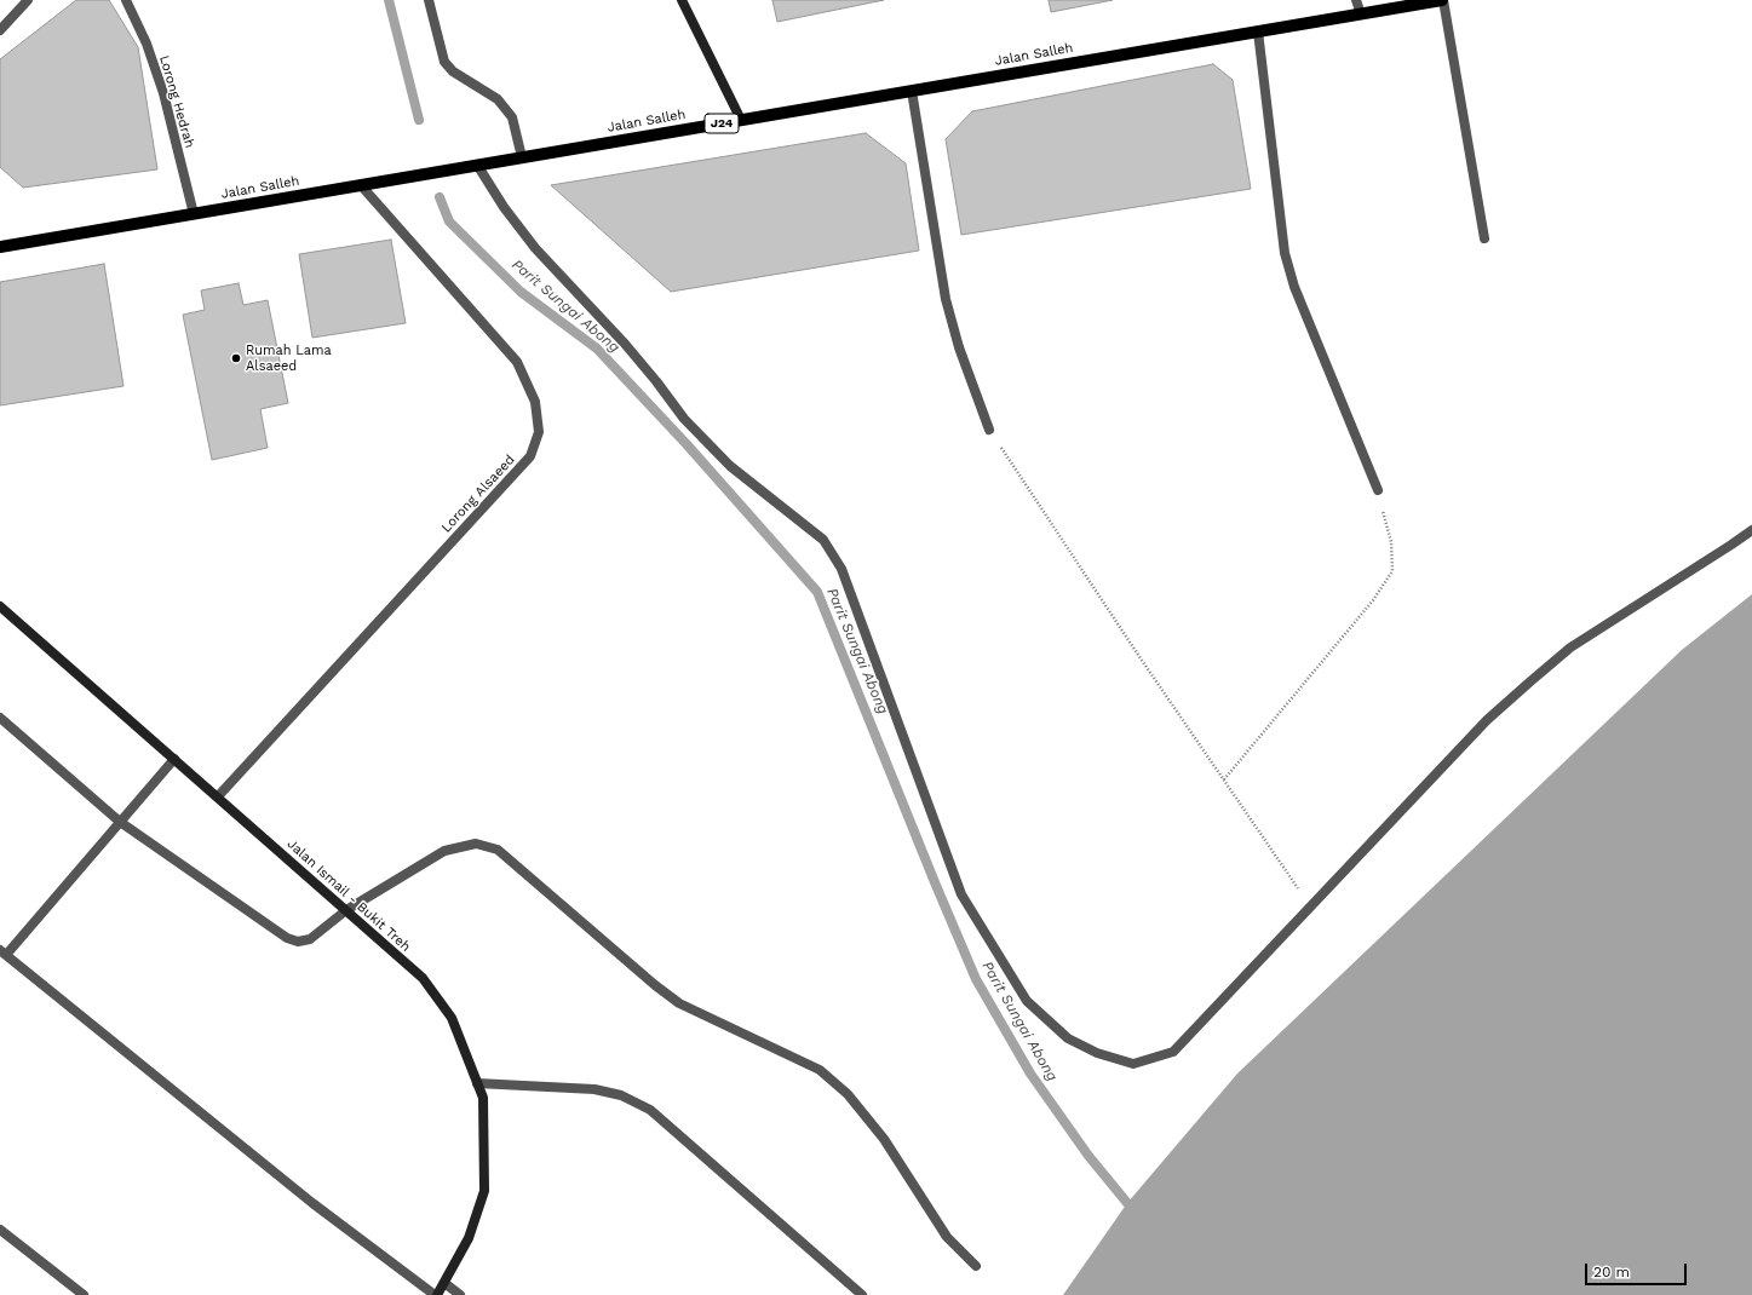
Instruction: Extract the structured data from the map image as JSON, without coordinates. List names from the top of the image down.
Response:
{
  "streets": {
    "main road": ["Jalan Salleh", "J24"],
    "street": ["Lorong Hedrah", "Lorong Alsaeed", "Jalan Ismail - Bukit Treh"]
  },
  "crossings": [
    ["Jalan Salleh", "Lorong Hedrah"],
    ["Jalan Salleh", "Lorong Alsaeed"],
    ["Lorong Alsaeed", "Jalan Ismail - Bukit Treh"]
  ],
  "water": ["Parit Sungai Abong"],
  "places": ["Rumah Lama Alsaeed"],
  "scale_bar": "20 m"
}
